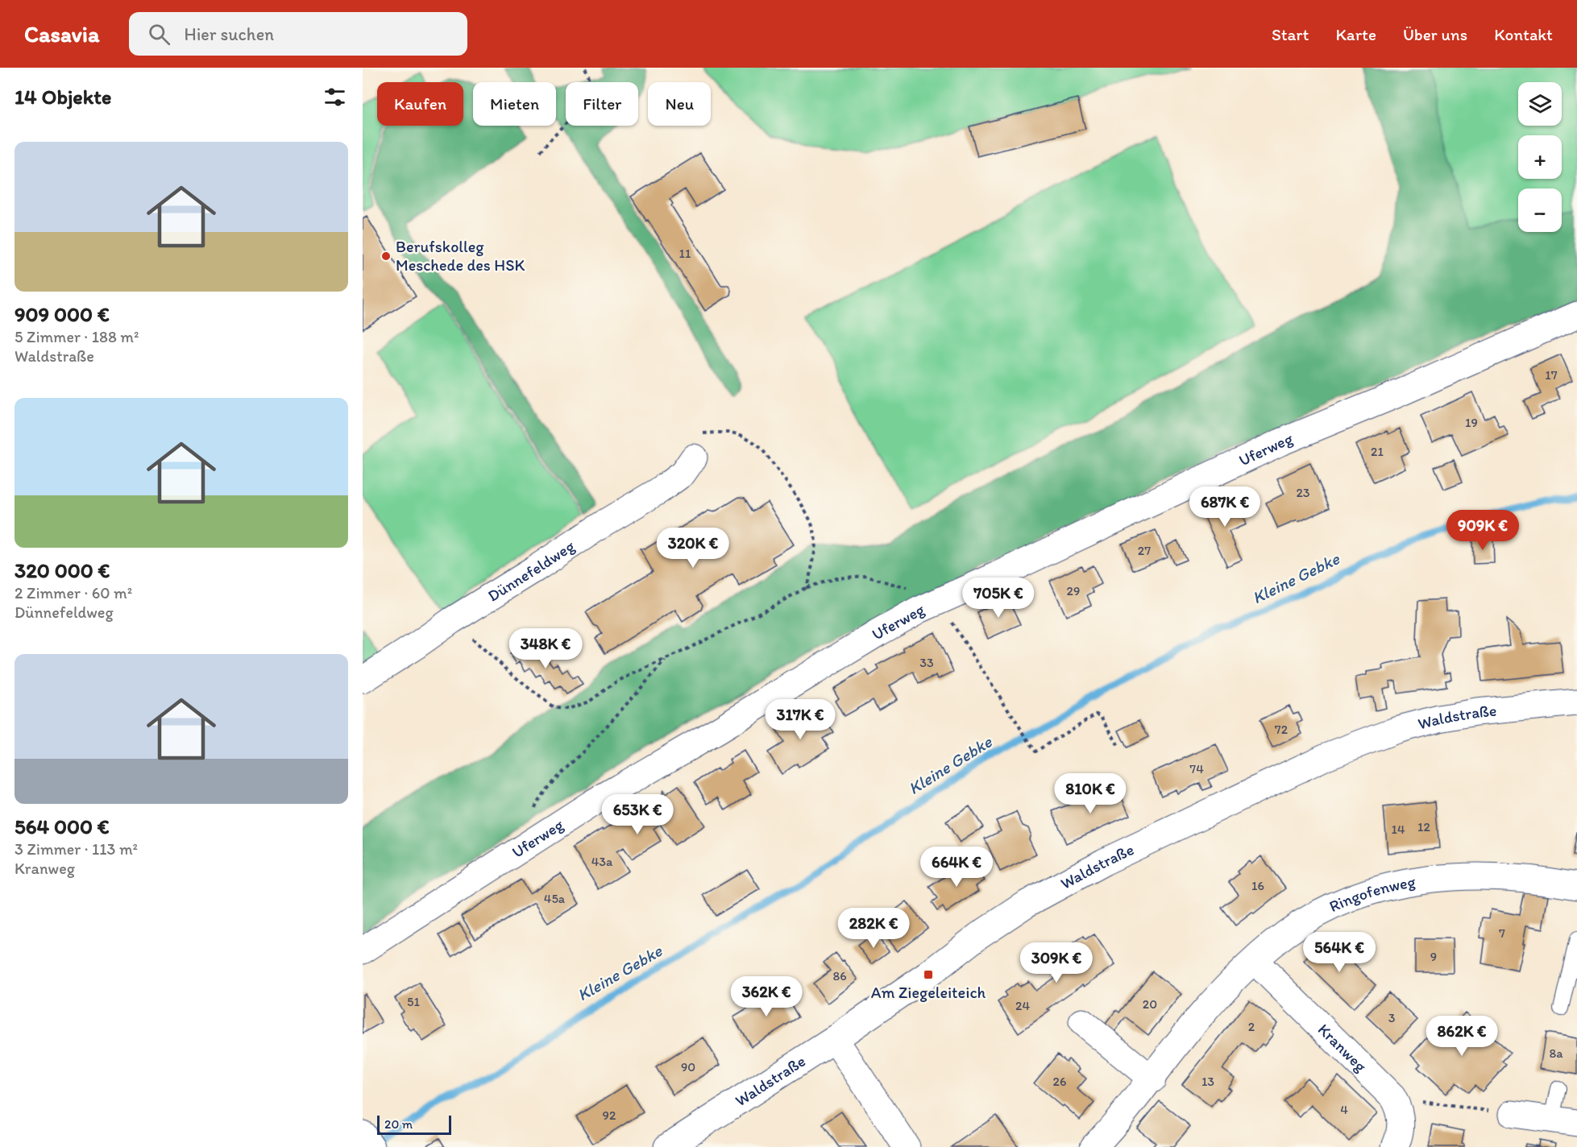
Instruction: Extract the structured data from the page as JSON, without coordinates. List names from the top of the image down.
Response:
{
  "streets": {
    "street": [
      "Uferweg",
      "Dünnefeldweg",
      "Waldstraße",
      "Ringofenweg",
      "Kranweg"
    ]
  },
  "crossings": [
    ["Ringofenweg", "Kranweg"]
  ],
  "water": ["Kleine Gebke"],
  "places": {
    "other": ["Berufskolleg Meschede des HSK"],
    "transit": ["Am Ziegeleiteich"]
  },
  "house_numbers": [
    "11",
    "17",
    "19",
    "21",
    "23",
    "27",
    "29",
    "33",
    "72",
    "74",
    "12",
    "14",
    "43a",
    "16",
    "45a",
    "7",
    "9",
    "86",
    "51",
    "20",
    "24",
    "3",
    "2",
    "8a",
    "90",
    "26",
    "13",
    "4",
    "92"
  ],
  "scale_bar": "20 m",
  "page": {
    "header": "Casavia",
    "search": "Hier suchen",
    "nav": [
      "Start",
      "Karte",
      "Über uns",
      "Kontakt"
    ],
    "heading": "14 Objekte",
    "map_buttons": ["+", "−"],
    "chip": [
      "Kaufen",
      "Mieten",
      "Filter",
      "Neu"
    ],
    "list": [
      {
        "name": "909 000 €",
        "note": "5 Zimmer · 188 m² · Waldstraße"
      },
      {
        "name": "320 000 €",
        "note": "2 Zimmer · 60 m² · Dünnefeldweg"
      },
      {
        "name": "564 000 €",
        "note": "3 Zimmer · 113 m² · Kranweg"
      }
    ],
    "price": [
      "687K €",
      "909K €",
      "320K €",
      "705K €",
      "348K €",
      "317K €",
      "810K €",
      "653K €",
      "664K €",
      "282K €",
      "564K €",
      "309K €",
      "362K €",
      "862K €"
    ],
    "scale": "20 m"
  }
}
